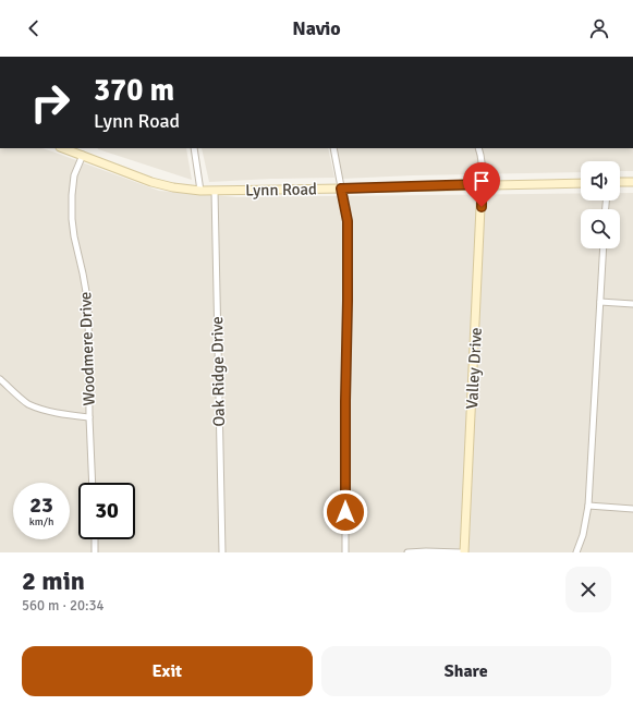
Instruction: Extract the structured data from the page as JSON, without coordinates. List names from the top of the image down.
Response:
{
  "streets": {
    "main road": ["Lynn Road", "Valley Drive"],
    "street": ["Woodmere Drive", "Oak Ridge Drive"]
  },
  "crossings": [
    ["Lynn Road", "Woodmere Drive"],
    ["Lynn Road", "Valley Drive"],
    ["Lynn Road", "Oak Ridge Drive"]
  ],
  "page": {
    "header": "Navio",
    "turn": ["370 m", "Lynn Road"],
    "speed": "23 km/h",
    "limit": "30",
    "heading": ["2 min", "560 m · 20:34"],
    "buttons": ["Exit", "Share"]
  }
}
